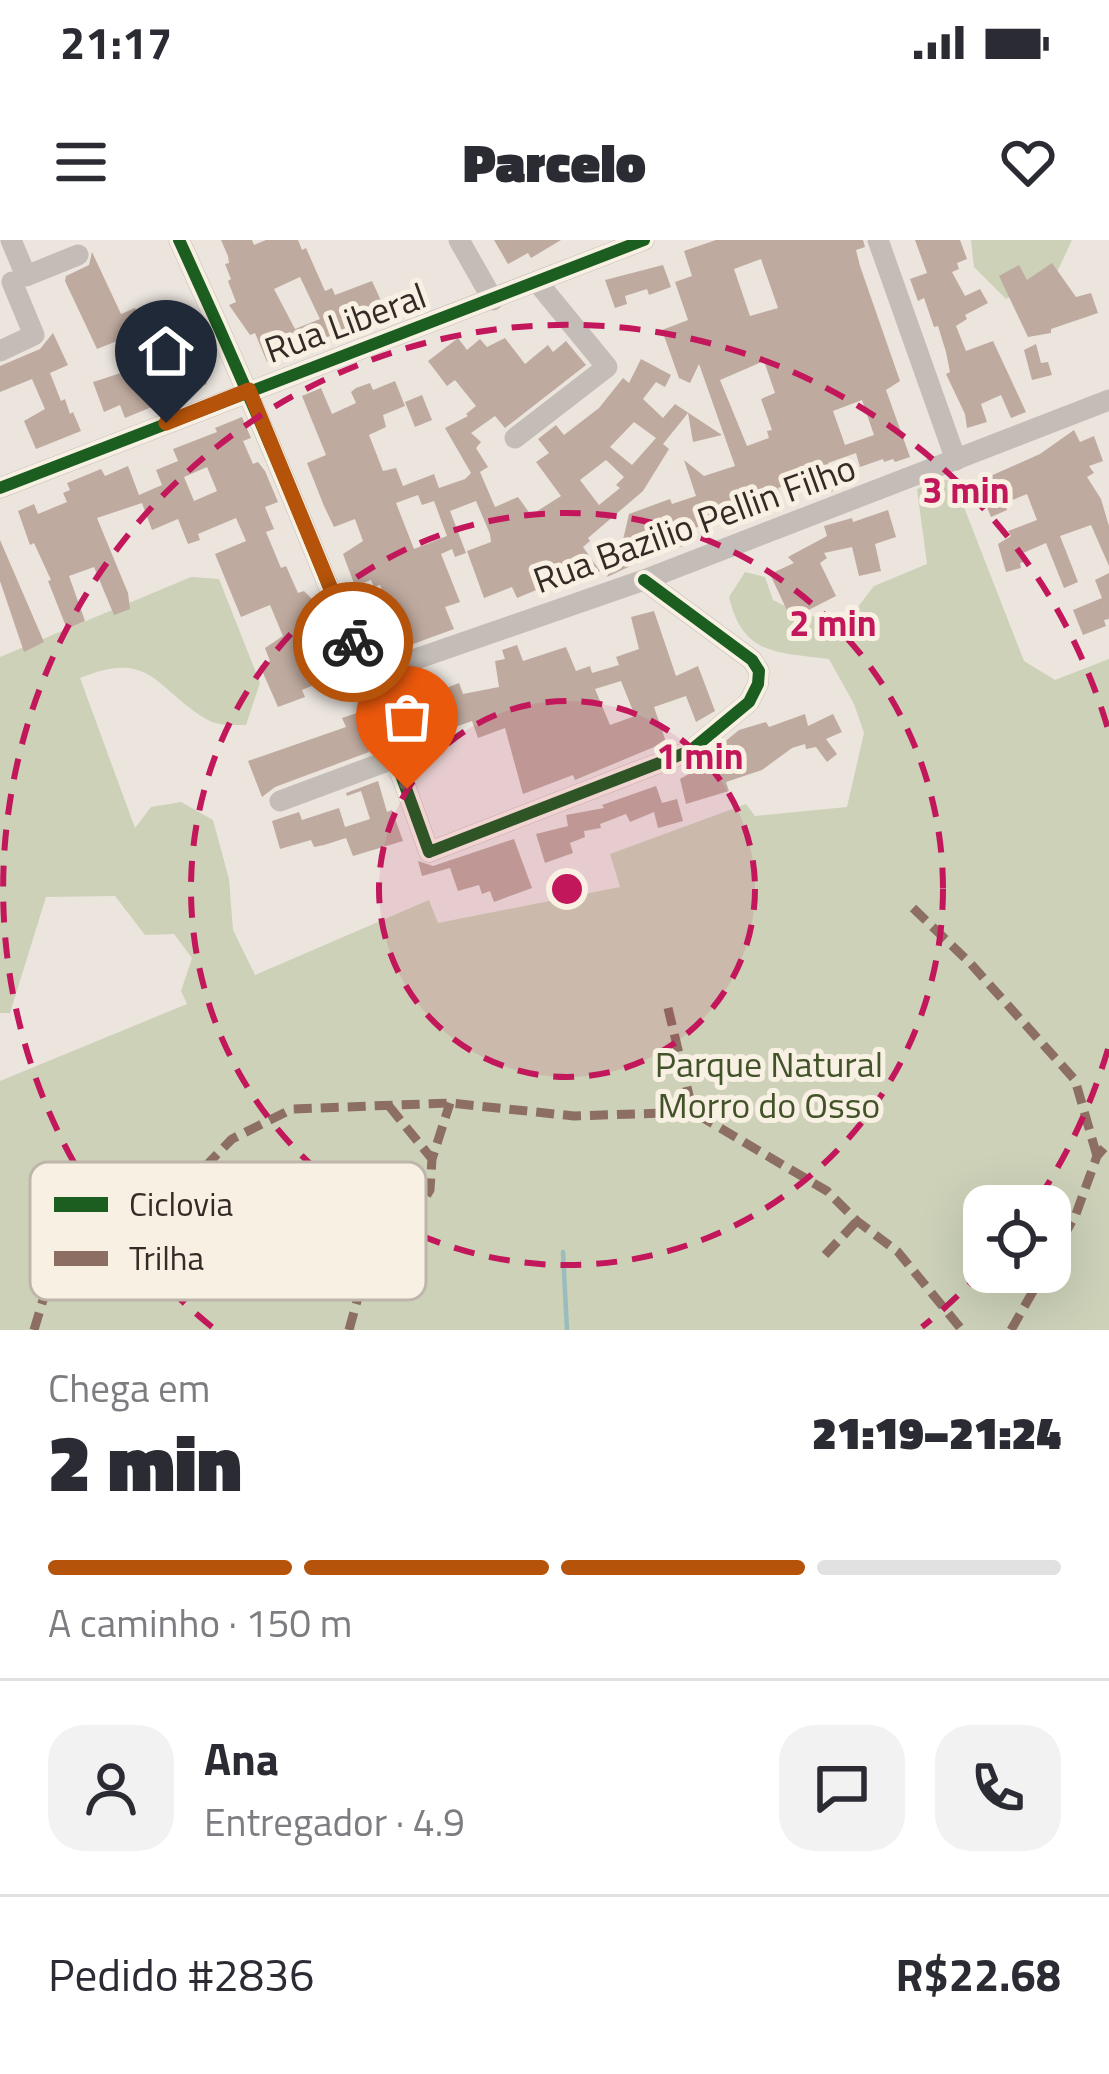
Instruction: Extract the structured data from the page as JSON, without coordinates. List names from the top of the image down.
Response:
{
  "streets": {
    "street": ["Rua Liberal", "Rua Bazilio Pellin Filho"]
  },
  "parks": ["Parque Natural Morro do Osso"],
  "legend": ["Ciclovia", "Trilha"],
  "page": {
    "status": "21:17",
    "header": "Parcelo",
    "heading": ["2 min", "Chega em", "21:19–21:24"],
    "panel": [
      "Ana",
      "Entregador · 4.9",
      "Pedido #2836",
      "R$22.68"
    ],
    "bar": "A caminho · 150 m"
  },
  "rings": ["3 min", "2 min", "1 min"]
}
